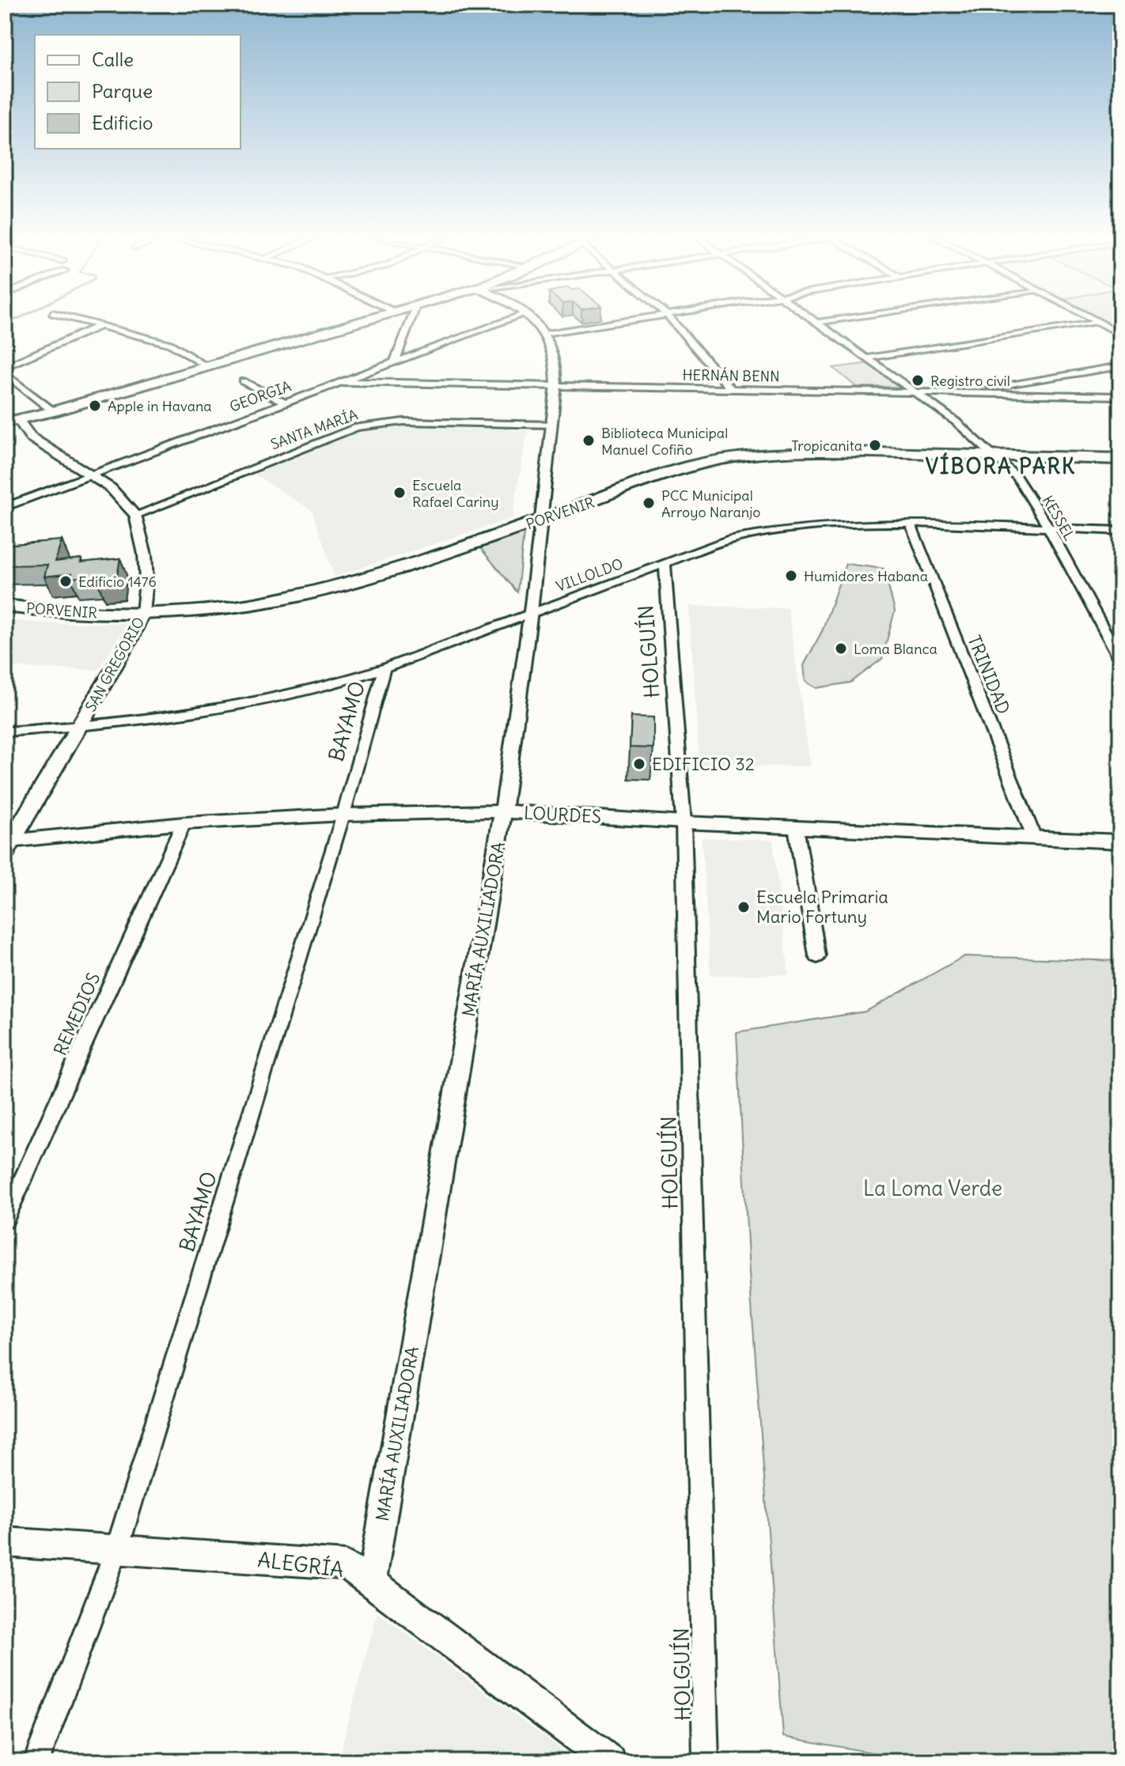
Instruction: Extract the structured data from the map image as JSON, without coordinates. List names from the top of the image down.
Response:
{
  "streets": {
    "main road": ["PORVENIR"],
    "street": [
      "HERNÁN BENN",
      "GEORGIA",
      "SANTA MARÍA",
      "KESSEL",
      "VILLOLDO",
      "HOLGUÍN",
      "SAN GREGORIO",
      "TRINIDAD",
      "BAYAMO",
      "LOURDES",
      "MARÍA AUXILIADORA",
      "REMEDIOS",
      "ALEGRÍA"
    ]
  },
  "crossings": [
    ["HERNÁN BENN", "GEORGIA"],
    ["HERNÁN BENN", "KESSEL"],
    ["HERNÁN BENN", "MARÍA AUXILIADORA"],
    ["GEORGIA", "SAN GREGORIO"],
    ["SANTA MARÍA", "SAN GREGORIO"],
    ["SANTA MARÍA", "MARÍA AUXILIADORA"],
    ["PORVENIR", "KESSEL"],
    ["PORVENIR", "SAN GREGORIO"],
    ["PORVENIR", "MARÍA AUXILIADORA"],
    ["KESSEL", "VILLOLDO"],
    ["VILLOLDO", "HOLGUÍN"],
    ["VILLOLDO", "SAN GREGORIO"],
    ["VILLOLDO", "TRINIDAD"],
    ["VILLOLDO", "BAYAMO"],
    ["VILLOLDO", "MARÍA AUXILIADORA"],
    ["HOLGUÍN", "LOURDES"],
    ["SAN GREGORIO", "LOURDES"],
    ["TRINIDAD", "LOURDES"],
    ["BAYAMO", "LOURDES"],
    ["BAYAMO", "ALEGRÍA"],
    ["LOURDES", "MARÍA AUXILIADORA"],
    ["LOURDES", "REMEDIOS"],
    ["MARÍA AUXILIADORA", "ALEGRÍA"]
  ],
  "districts": ["VÍBORA PARK"],
  "parks": ["La Loma Verde"],
  "places": [
    "Registro civil",
    "Apple in Havana",
    "Biblioteca Municipal Manuel Cofiño",
    "Tropicanita",
    "Escuela Rafael Cariny",
    "PCC Municipal Arroyo Naranjo",
    "Humidores Habana",
    "Edificio 1476",
    "Loma Blanca",
    "EDIFICIO 32",
    "Escuela Primaria Mario Fortuny"
  ],
  "legend": ["Calle", "Parque", "Edificio"]
}
